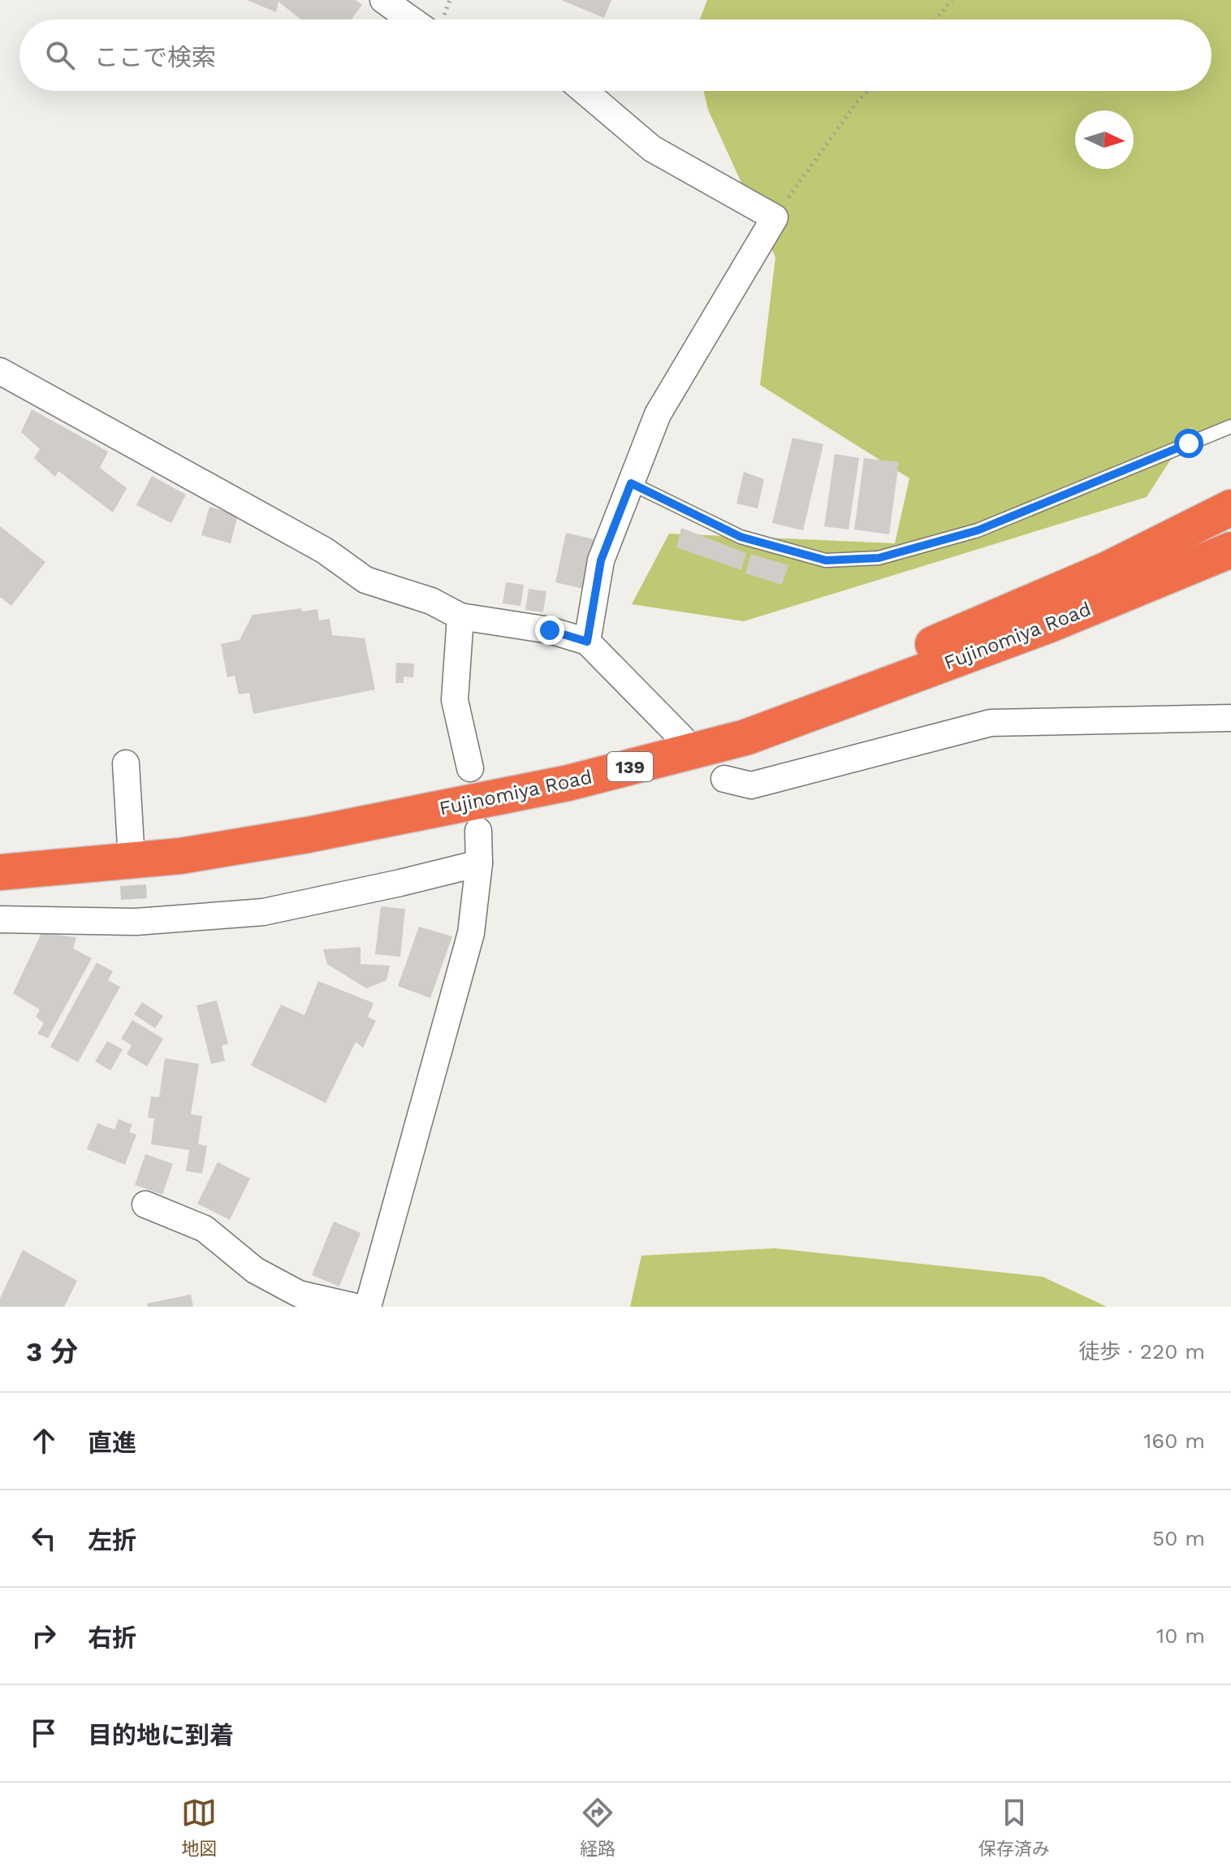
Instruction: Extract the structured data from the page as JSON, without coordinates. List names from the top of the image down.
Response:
{
  "streets": {
    "highway": ["Fujinomiya Road", "139"]
  },
  "north": "right",
  "page": {
    "search": "ここで検索",
    "heading": ["3 分", "徒歩 · 220 m"],
    "list": [
      ["直進", "160 m"],
      ["左折", "50 m"],
      ["右折", "10 m"],
      "目的地に到着"
    ],
    "nav": ["地図", "経路", "保存済み"]
  }
}
